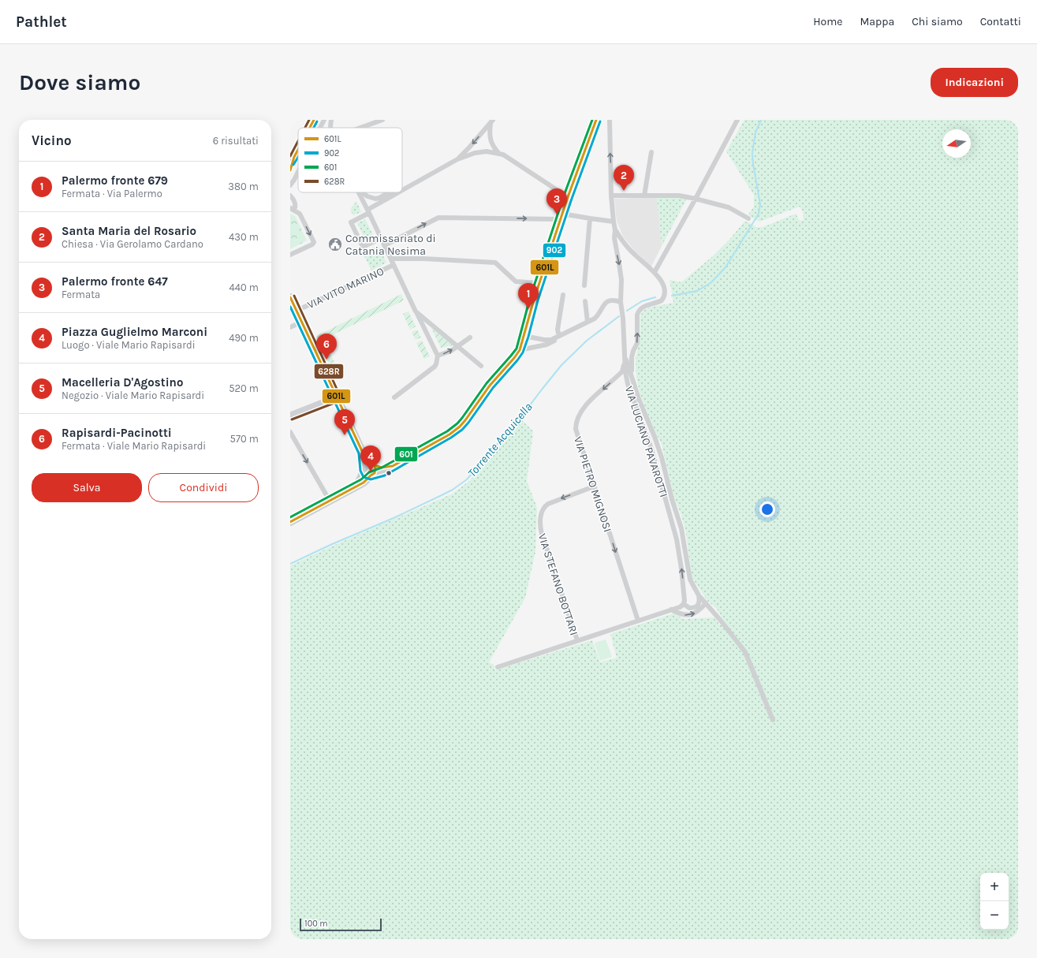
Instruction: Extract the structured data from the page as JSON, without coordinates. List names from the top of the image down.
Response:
{
  "streets": {
    "street": [
      "VIA VITO MARINO",
      "VIA LUCIANO PAVAROTTI",
      "VIA PIETRO MIGNOSI",
      "VIA STEFANO BOTTARI"
    ]
  },
  "crossings": [
    ["VIA LUCIANO PAVAROTTI", "VIA PIETRO MIGNOSI"],
    ["VIA PIETRO MIGNOSI", "VIA STEFANO BOTTARI"]
  ],
  "one_way": ["VIA PIETRO MIGNOSI"],
  "water": ["Torrente Acquicella"],
  "places": {
    "public building": ["Commissariato di Catania Nesima"]
  },
  "lines": [
    "transit line 601L",
    "transit line 601",
    "transit line 628R",
    "transit line 902"
  ],
  "legend": [
    "601L",
    "902",
    "601",
    "628R"
  ],
  "scale_bar": "100 m",
  "north": "left",
  "page": {
    "header": "Pathlet",
    "nav": [
      "Home",
      "Mappa",
      "Chi siamo",
      "Contatti"
    ],
    "buttons": [
      "Indicazioni",
      ["Salva", "Condividi"]
    ],
    "title": "Dove siamo",
    "heading": ["Vicino", "6 risultati"],
    "list": [
      {
        "mark": "1",
        "name": "Palermo fronte 679",
        "note": "Fermata · Via Palermo",
        "value": "380 m"
      },
      {
        "mark": "2",
        "name": "Santa Maria del Rosario",
        "note": "Chiesa · Via Gerolamo Cardano",
        "value": "430 m"
      },
      {
        "mark": "3",
        "name": "Palermo fronte 647",
        "note": "Fermata",
        "value": "440 m"
      },
      {
        "mark": "4",
        "name": "Piazza Guglielmo Marconi",
        "note": "Luogo · Viale Mario Rapisardi",
        "value": "490 m"
      },
      {
        "mark": "5",
        "name": "Macelleria D'Agostino",
        "note": "Negozio · Viale Mario Rapisardi",
        "value": "520 m"
      },
      {
        "mark": "6",
        "name": "Rapisardi-Pacinotti",
        "note": "Fermata · Viale Mario Rapisardi",
        "value": "570 m"
      }
    ],
    "pins": [
      "2",
      "3",
      "1",
      "6",
      "5",
      "4"
    ],
    "map_buttons": ["+", "−"],
    "scale": "100 m"
  }
}
